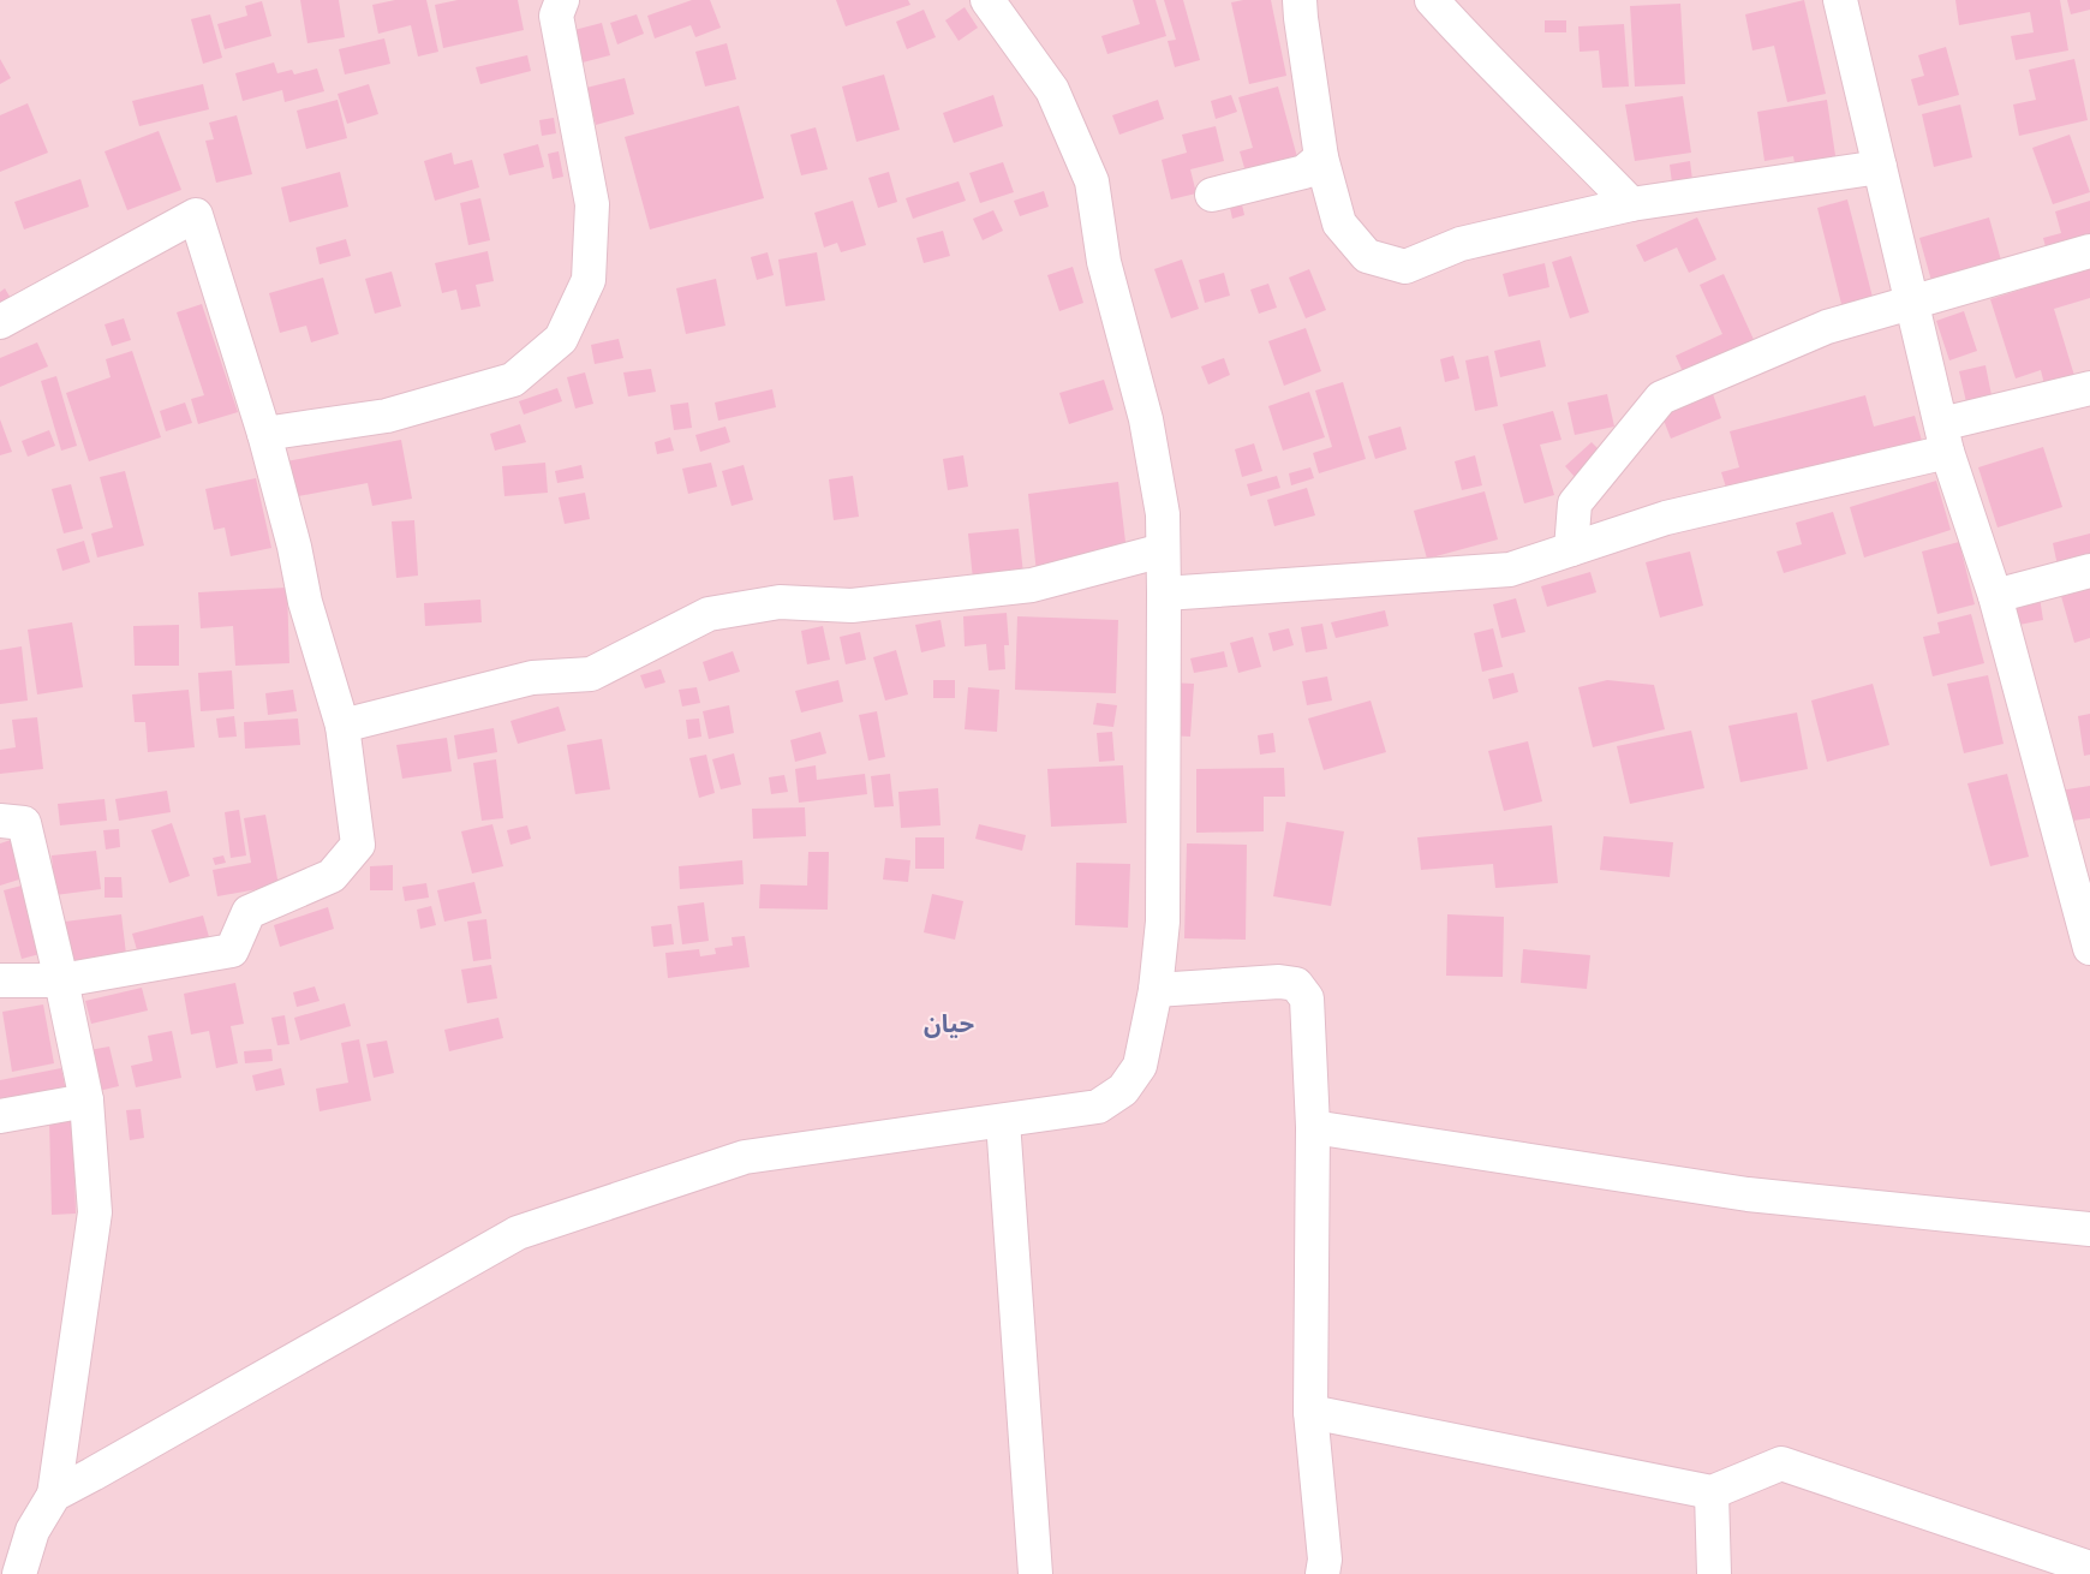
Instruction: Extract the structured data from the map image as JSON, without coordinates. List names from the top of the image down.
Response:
{
  "districts": ["حيان"]
}
